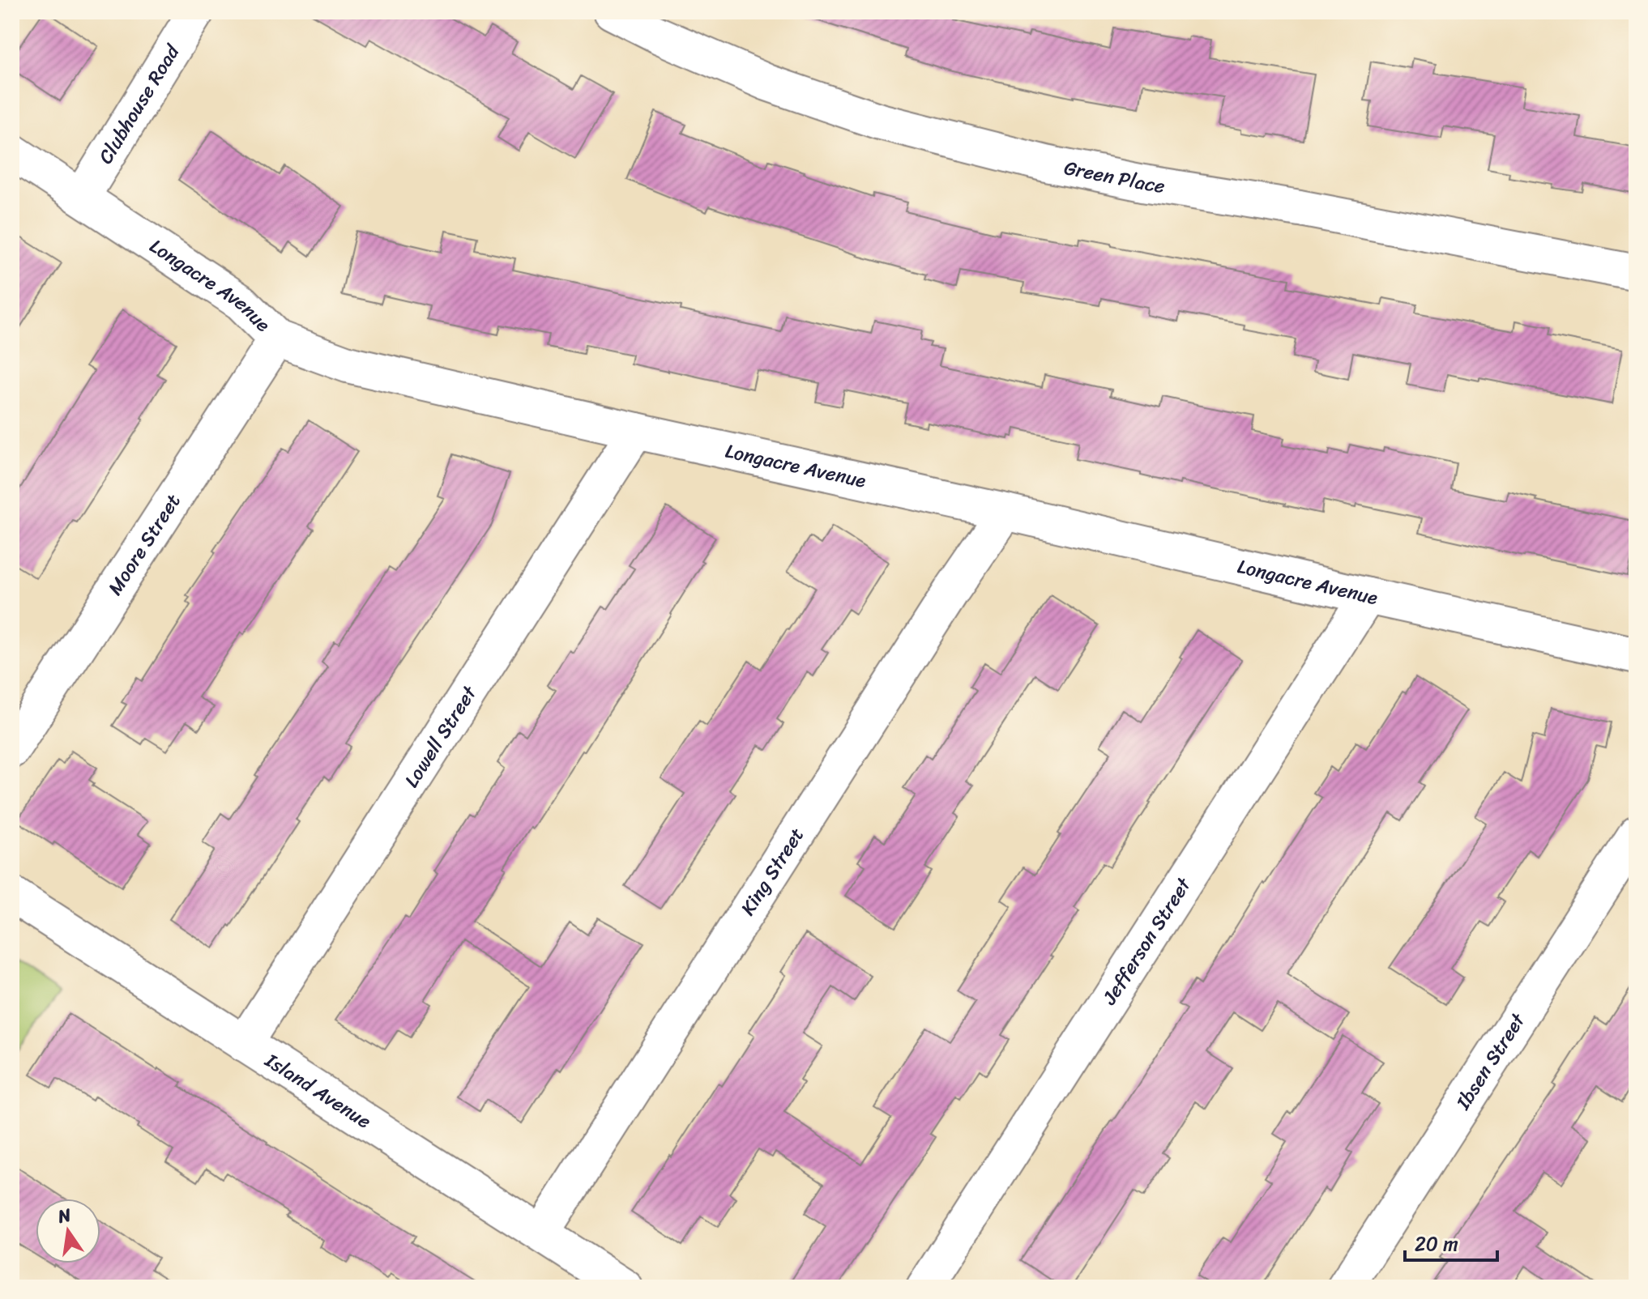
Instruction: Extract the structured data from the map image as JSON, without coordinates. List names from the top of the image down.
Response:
{
  "streets": {
    "street": [
      "Clubhouse Road",
      "Green Place",
      "Longacre Avenue",
      "Moore Street",
      "Lowell Street",
      "King Street",
      "Jefferson Street",
      "Ibsen Street",
      "Island Avenue"
    ]
  },
  "crossings": [
    ["Clubhouse Road", "Longacre Avenue"],
    ["Longacre Avenue", "Moore Street"],
    ["Longacre Avenue", "Lowell Street"],
    ["Longacre Avenue", "King Street"],
    ["Longacre Avenue", "Jefferson Street"],
    ["Lowell Street", "Island Avenue"],
    ["King Street", "Island Avenue"]
  ],
  "scale_bar": "20 m",
  "north": "top"
}
